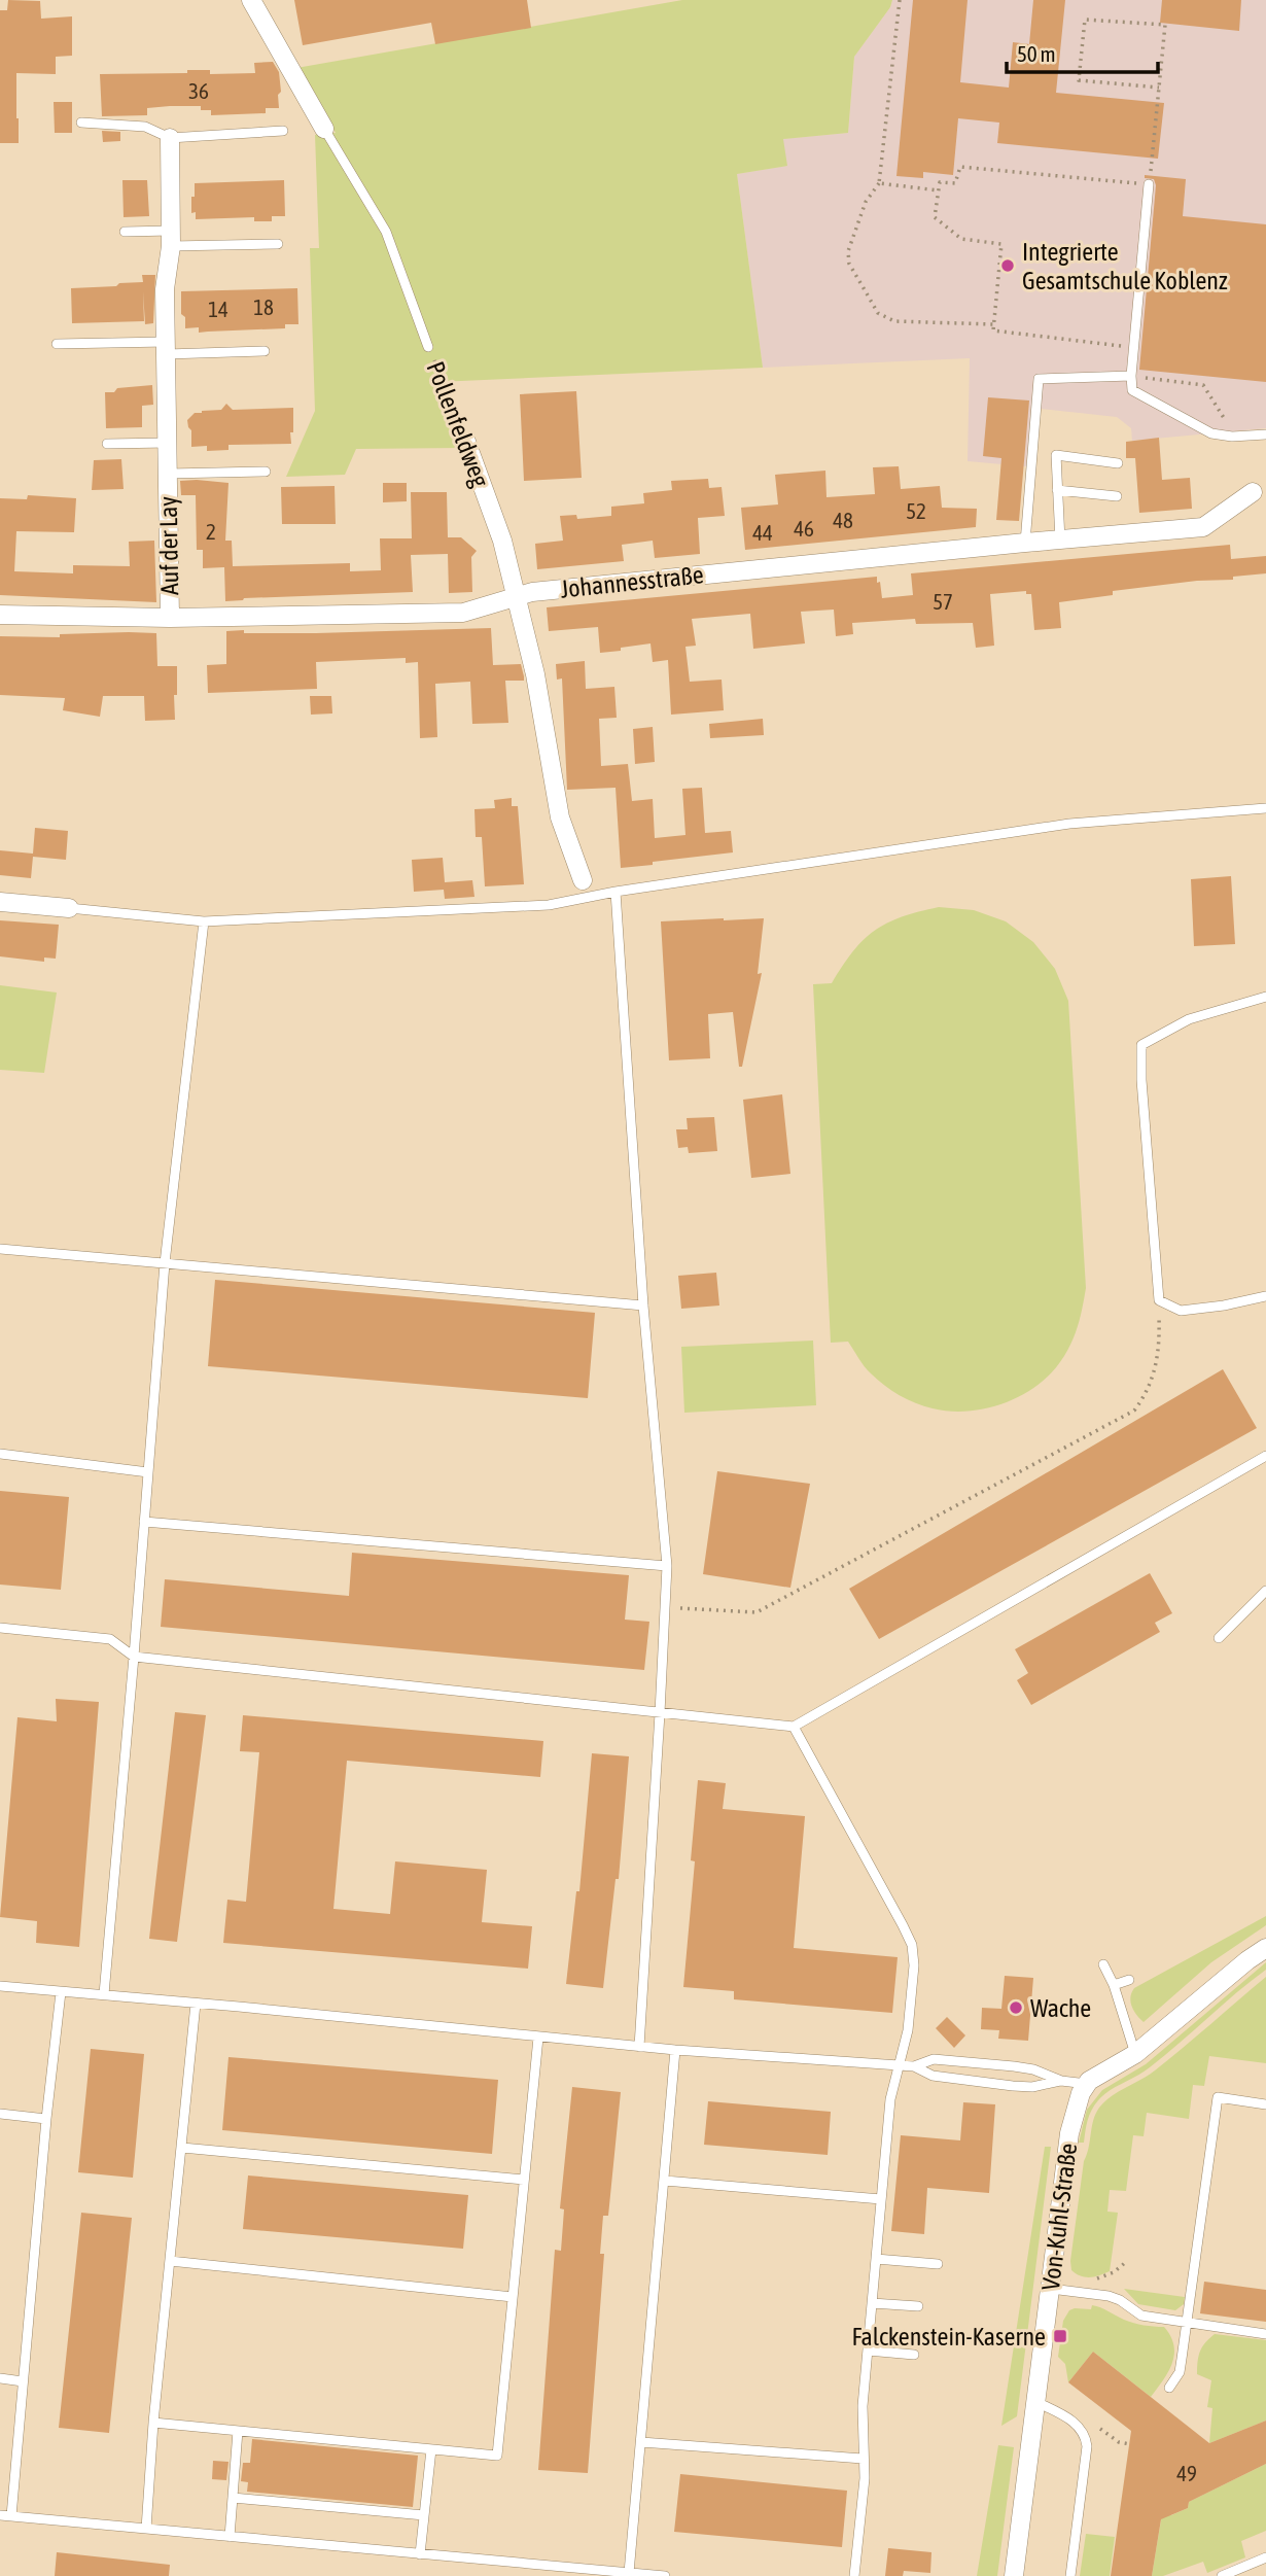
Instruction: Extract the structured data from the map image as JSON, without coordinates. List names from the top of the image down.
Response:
{
  "streets": {
    "street": [
      "Pollenfeldweg",
      "Auf der Lay",
      "Johannesstraße",
      "Von-Kuhl-Straße"
    ]
  },
  "crossings": [
    ["Pollenfeldweg", "Johannesstraße"],
    ["Auf der Lay", "Johannesstraße"]
  ],
  "places": {
    "other": ["Integrierte Gesamtschule Koblenz", "Wache"],
    "transit": ["Falckenstein-Kaserne"]
  },
  "house_numbers": [
    "36",
    "18",
    "14",
    "52",
    "48",
    "46",
    "2",
    "44",
    "57",
    "49"
  ],
  "scale_bar": "50 m"
}
